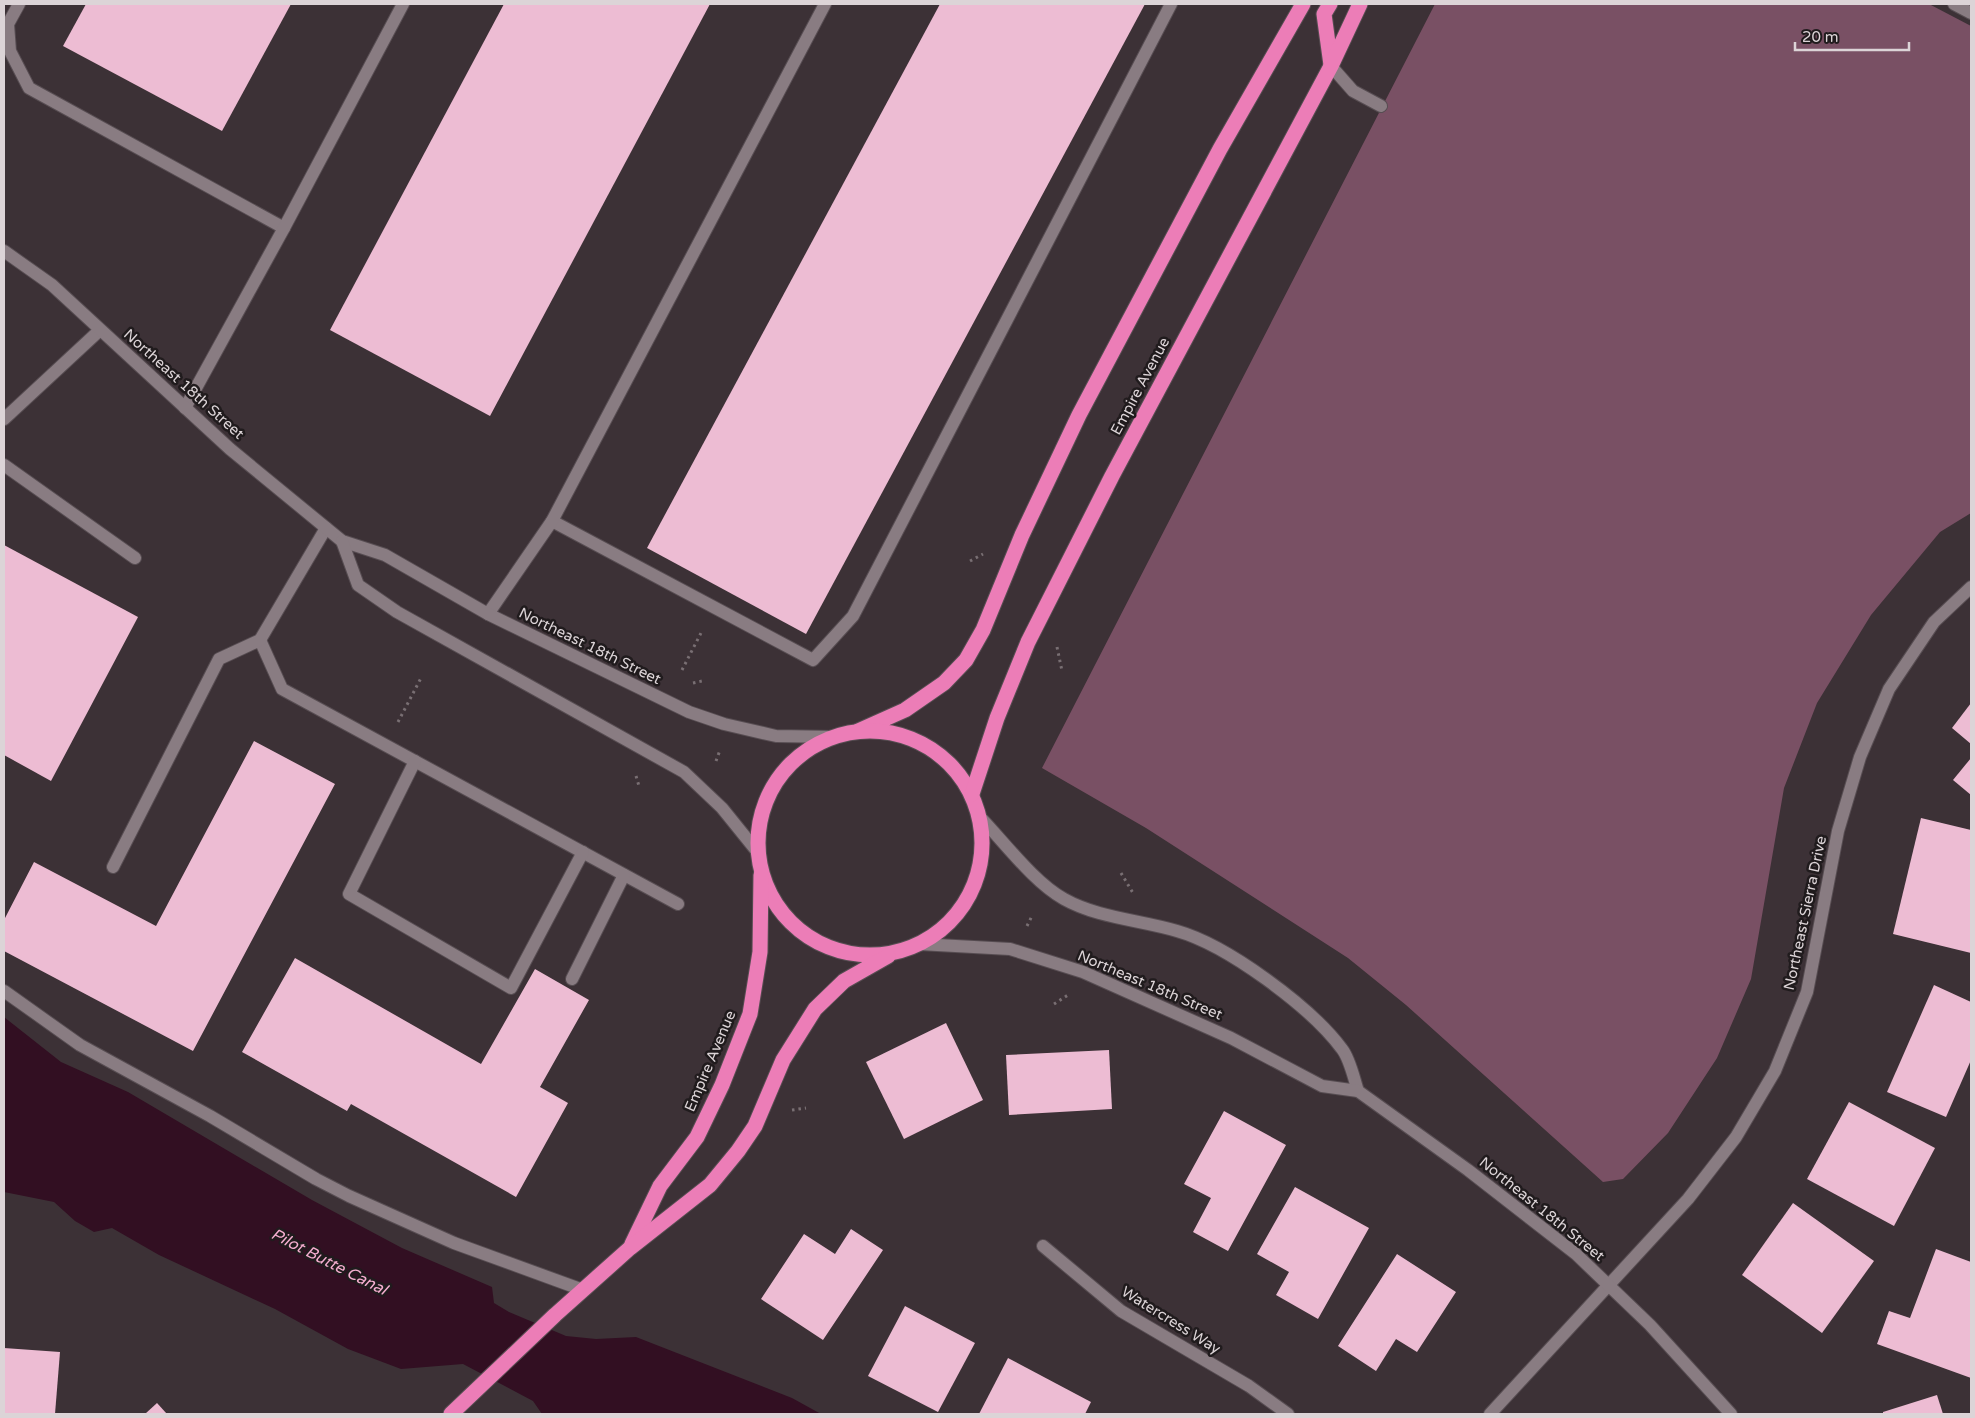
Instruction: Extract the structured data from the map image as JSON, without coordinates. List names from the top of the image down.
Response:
{
  "streets": {
    "highway": ["Empire Avenue"],
    "street": ["Northeast 18th Street", "Northeast Sierra Drive", "Watercress Way"]
  },
  "crossings": [
    ["Northeast 18th Street", "Northeast Sierra Drive"]
  ],
  "water": ["Pilot Butte Canal"],
  "scale_bar": "20 m"
}
